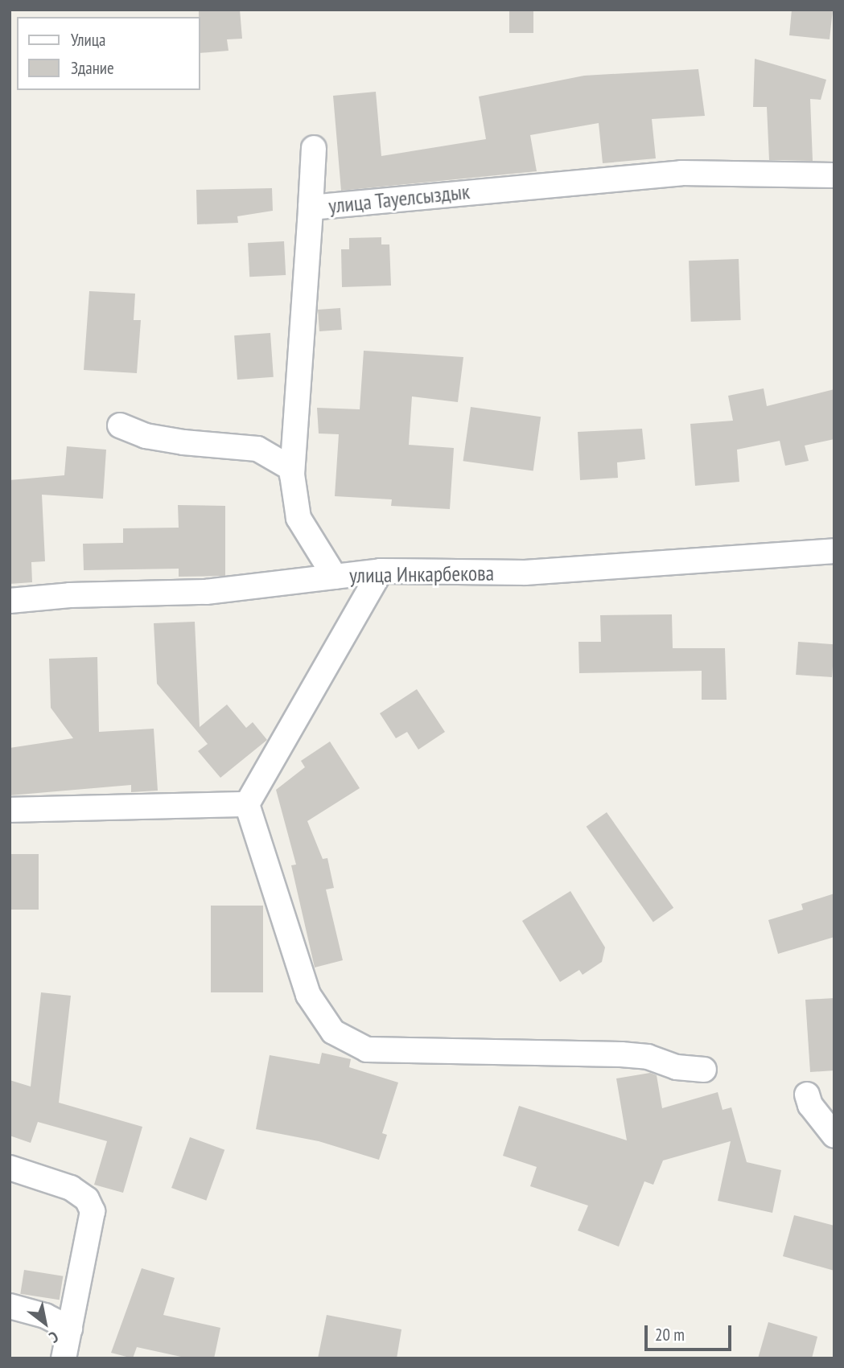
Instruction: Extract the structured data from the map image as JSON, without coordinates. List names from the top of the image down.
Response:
{
  "streets": {
    "street": ["улица Тауелсыздык", "улица Инкарбекова"]
  },
  "crossings": [
    ["улица Тауелсыздык", "улица Инкарбекова"]
  ],
  "legend": ["Улица", "Здание"],
  "scale_bar": "20 m",
  "north": "bottom right"
}
